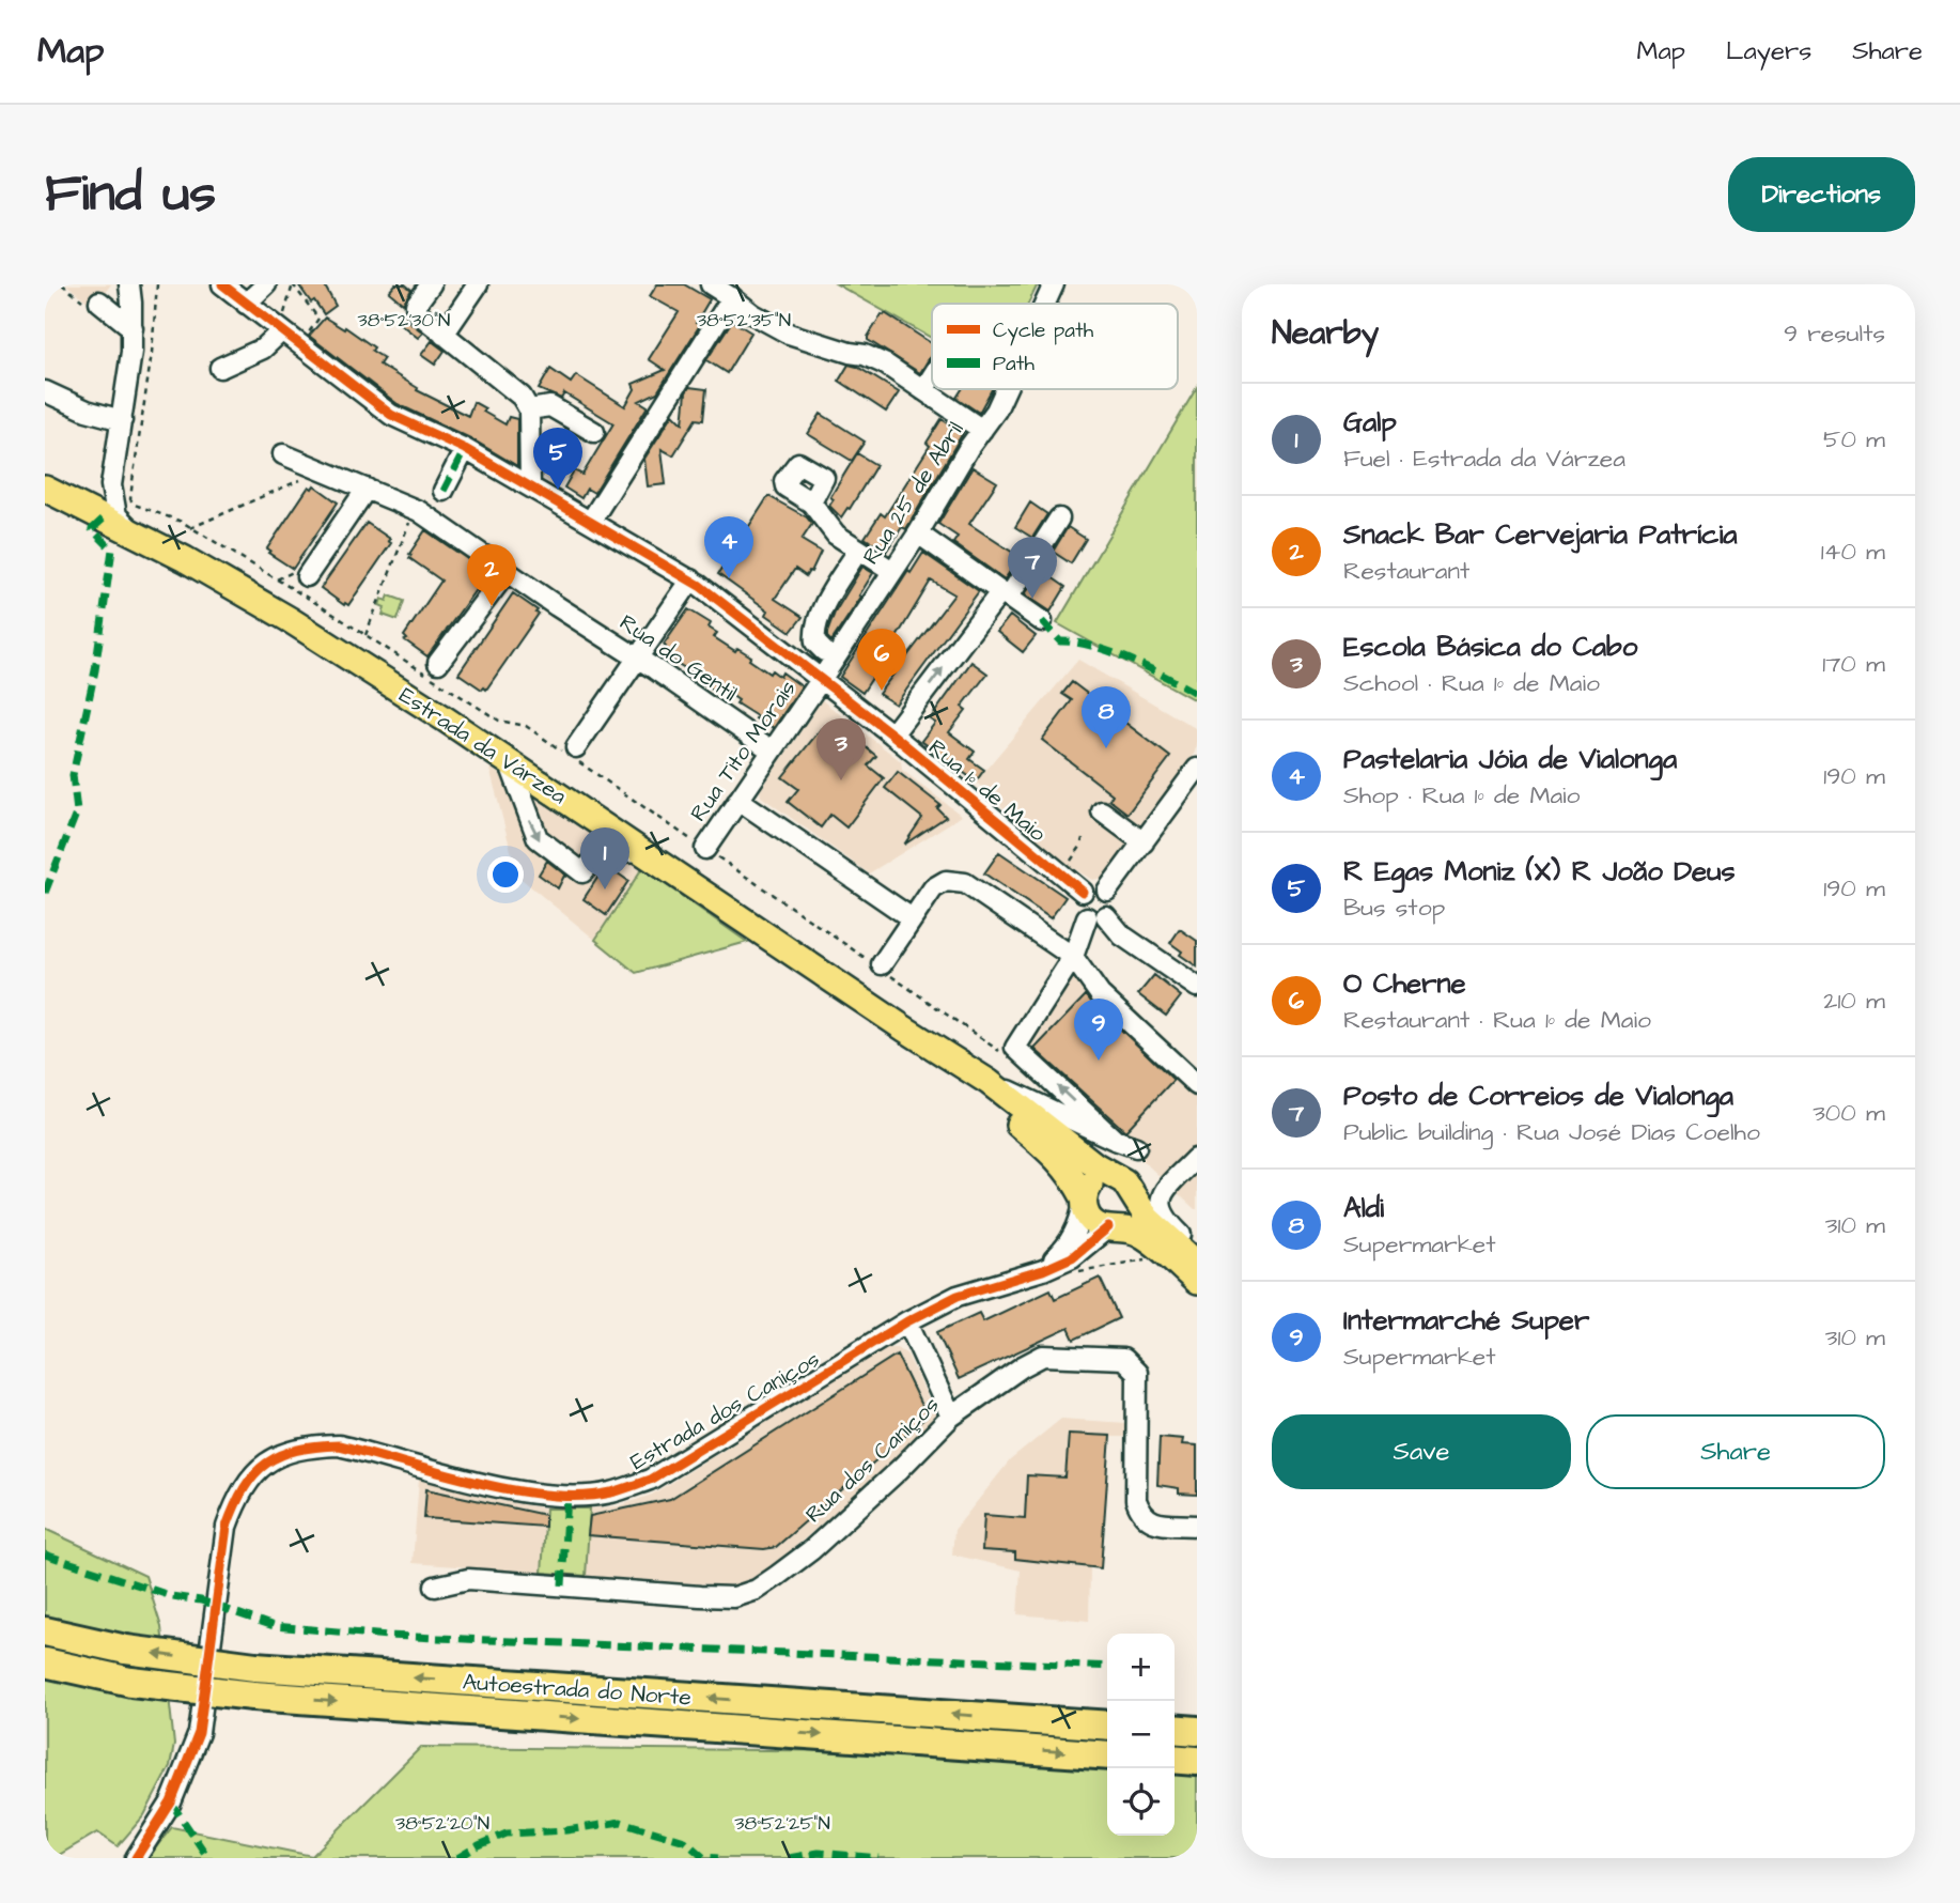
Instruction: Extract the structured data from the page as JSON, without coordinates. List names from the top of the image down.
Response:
{
  "streets": {
    "highway": ["Autoestrada do Norte"],
    "main road": ["Estrada da Várzea"],
    "street": [
      "Rua 25 de Abril",
      "Rua do Gentil",
      "Rua Tito Morais",
      "Rua 1º de Maio",
      "Estrada dos Caniços",
      "Rua dos Caniços"
    ]
  },
  "crossings": [
    ["Rua 25 de Abril", "Rua Tito Morais"],
    ["Rua 25 de Abril", "Rua 1º de Maio"],
    ["Rua do Gentil", "Rua Tito Morais"],
    ["Estrada da Várzea", "Estrada dos Caniços"],
    ["Rua Tito Morais", "Rua 1º de Maio"]
  ],
  "legend": ["Cycle path", "Path"],
  "page": {
    "header": "Map",
    "nav": ["Map", "Layers", "Share"],
    "buttons": [
      "Directions",
      ["Save", "Share"]
    ],
    "title": "Find us",
    "heading": ["Nearby", "9 results"],
    "list": [
      {
        "mark": "1",
        "name": "Galp",
        "note": "Fuel · Estrada da Várzea",
        "value": "50 m"
      },
      {
        "mark": "2",
        "name": "Snack Bar Cervejaria Patrícia",
        "note": "Restaurant",
        "value": "140 m"
      },
      {
        "mark": "3",
        "name": "Escola Básica do Cabo",
        "note": "School · Rua 1º de Maio",
        "value": "170 m"
      },
      {
        "mark": "4",
        "name": "Pastelaria Jóia de Vialonga",
        "note": "Shop · Rua 1º de Maio",
        "value": "190 m"
      },
      {
        "mark": "5",
        "name": "R Egas Moniz (X) R João Deus",
        "note": "Bus stop",
        "value": "190 m"
      },
      {
        "mark": "6",
        "name": "O Cherne",
        "note": "Restaurant · Rua 1º de Maio",
        "value": "210 m"
      },
      {
        "mark": "7",
        "name": "Posto de Correios de Vialonga",
        "note": "Public building · Rua José Dias Coelho",
        "value": "300 m"
      },
      {
        "mark": "8",
        "name": "Aldi",
        "note": "Supermarket",
        "value": "310 m"
      },
      {
        "mark": "9",
        "name": "Intermarché Super",
        "note": "Supermarket",
        "value": "310 m"
      }
    ],
    "pins": [
      "5",
      "4",
      "7",
      "2",
      "6",
      "8",
      "3",
      "1",
      "9"
    ],
    "map_buttons": ["+", "−"]
  },
  "coordinates": [
    "38°52'30\"N",
    "38°52'35\"N",
    "38°52'20\"N",
    "38°52'25\"N"
  ]
}
